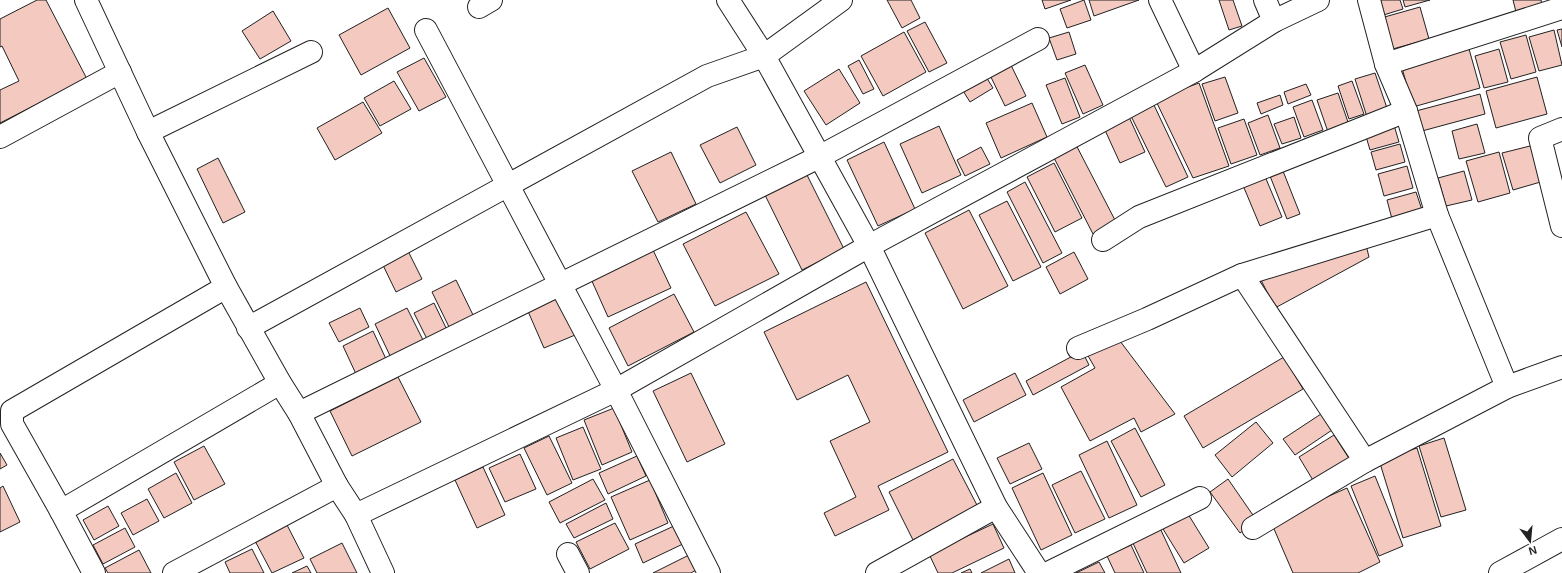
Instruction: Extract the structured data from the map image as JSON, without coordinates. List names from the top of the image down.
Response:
{
  "north": "bottom"
}
